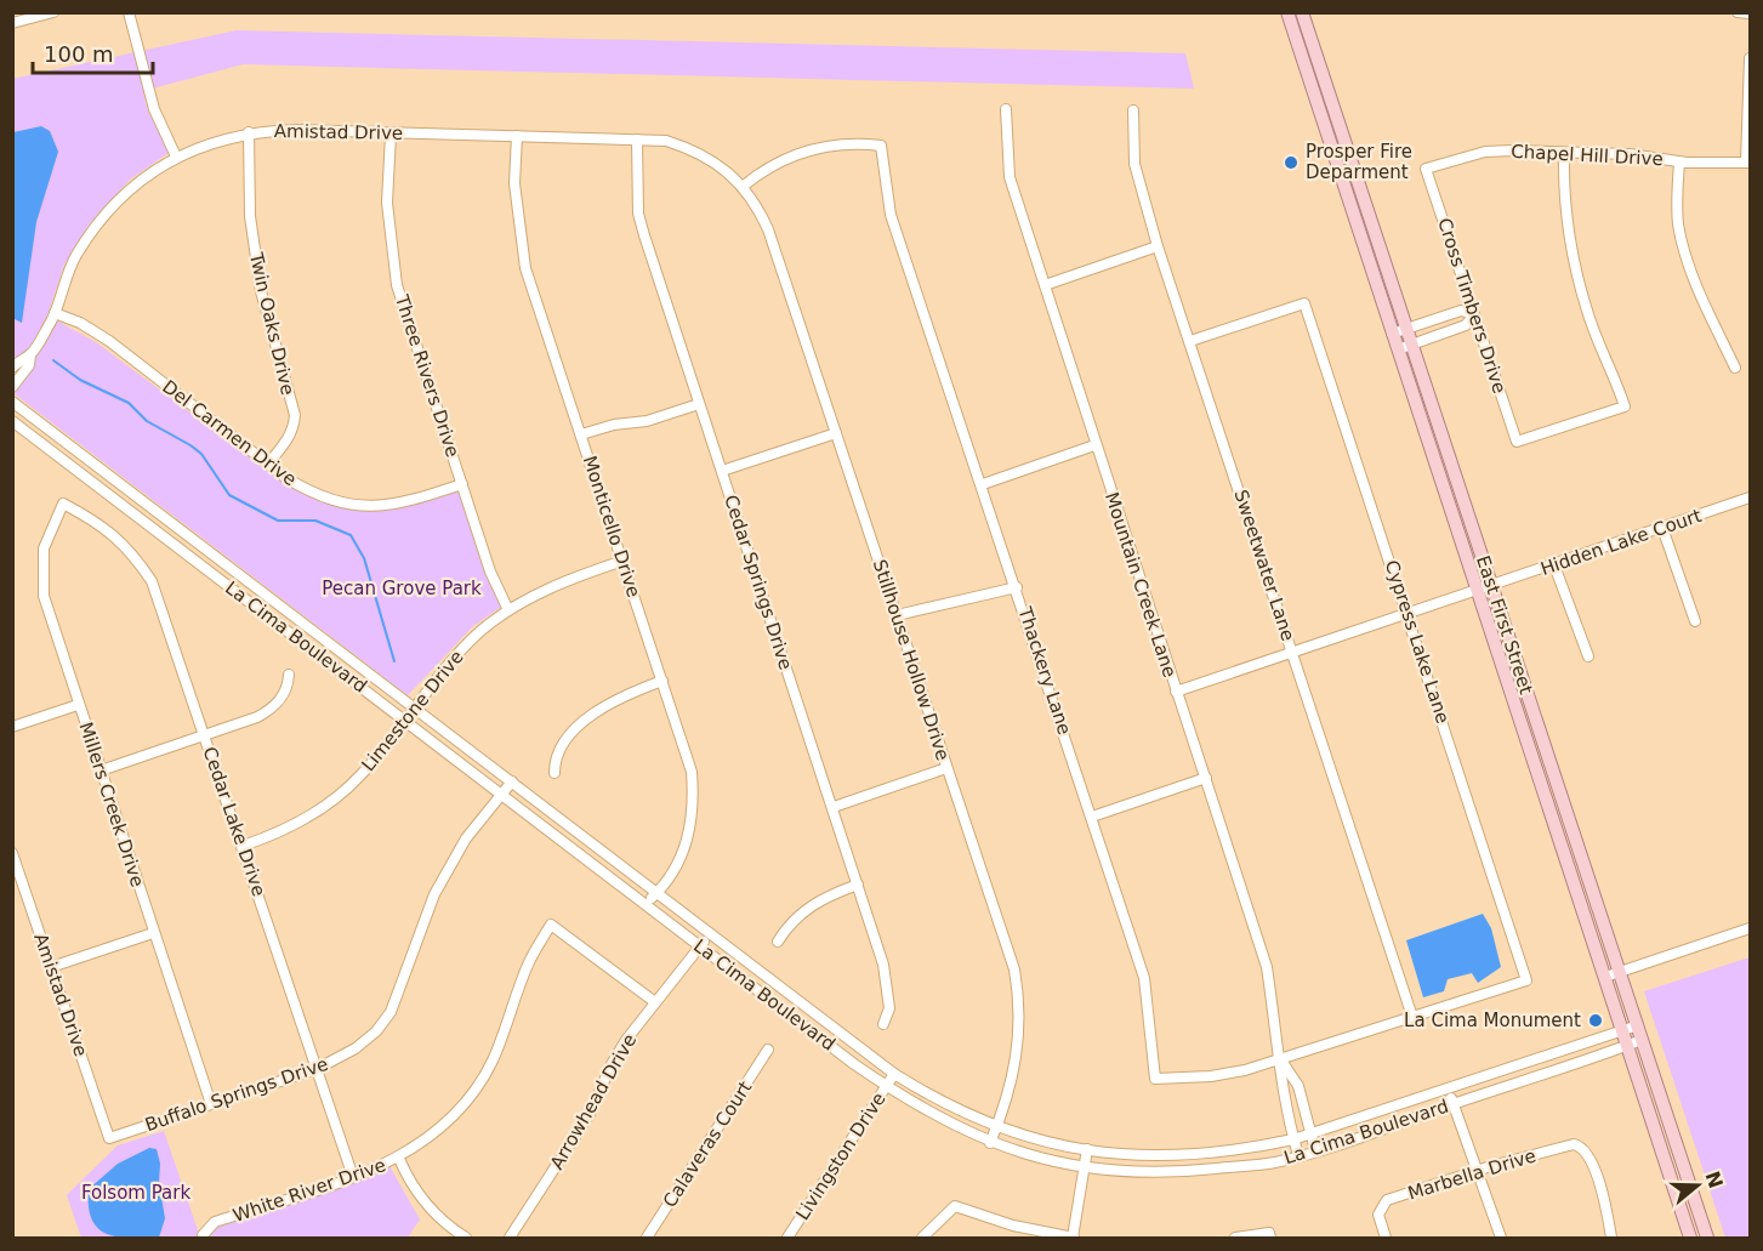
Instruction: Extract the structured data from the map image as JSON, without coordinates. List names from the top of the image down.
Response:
{
  "streets": {
    "main road": ["East First Street"],
    "street": [
      "Amistad Drive",
      "Chapel Hill Drive",
      "Cross Timbers Drive",
      "Twin Oaks Drive",
      "Three Rivers Drive",
      "Del Carmen Drive",
      "Monticello Drive",
      "Hidden Lake Court",
      "Sweetwater Lane",
      "Cedar Springs Drive",
      "Mountain Creek Lane",
      "La Cima Boulevard",
      "Cypress Lake Lane",
      "Stillhouse Hollow Drive",
      "Thackery Lane",
      "Limestone Drive",
      "Millers Creek Drive",
      "Cedar Lake Drive",
      "Buffalo Springs Drive",
      "Arrowhead Drive",
      "Calaveras Court",
      "Livingston Drive",
      "Marbella Drive",
      "White River Drive"
    ]
  },
  "crossings": [
    ["Amistad Drive", "Twin Oaks Drive"],
    ["Amistad Drive", "Three Rivers Drive"],
    ["Amistad Drive", "Del Carmen Drive"],
    ["Amistad Drive", "Monticello Drive"],
    ["Amistad Drive", "Cedar Springs Drive"],
    ["Amistad Drive", "Stillhouse Hollow Drive"],
    ["Amistad Drive", "Thackery Lane"],
    ["Amistad Drive", "Buffalo Springs Drive"],
    ["Chapel Hill Drive", "Cross Timbers Drive"],
    ["Twin Oaks Drive", "Del Carmen Drive"],
    ["Three Rivers Drive", "Del Carmen Drive"],
    ["Three Rivers Drive", "Limestone Drive"],
    ["Monticello Drive", "La Cima Boulevard"],
    ["Monticello Drive", "Limestone Drive"],
    ["Hidden Lake Court", "Sweetwater Lane"],
    ["Hidden Lake Court", "Mountain Creek Lane"],
    ["Hidden Lake Court", "East First Street"],
    ["Hidden Lake Court", "Cypress Lake Lane"],
    ["Sweetwater Lane", "Cypress Lake Lane"],
    ["Mountain Creek Lane", "La Cima Boulevard"],
    ["Mountain Creek Lane", "Thackery Lane"],
    ["East First Street", "La Cima Boulevard"],
    ["La Cima Boulevard", "Stillhouse Hollow Drive"],
    ["La Cima Boulevard", "Limestone Drive"],
    ["La Cima Boulevard", "Buffalo Springs Drive"],
    ["La Cima Boulevard", "Arrowhead Drive"],
    ["La Cima Boulevard", "Livingston Drive"],
    ["Stillhouse Hollow Drive", "Thackery Lane"],
    ["Limestone Drive", "Cedar Lake Drive"],
    ["Millers Creek Drive", "Cedar Lake Drive"],
    ["Millers Creek Drive", "Buffalo Springs Drive"],
    ["Cedar Lake Drive", "Buffalo Springs Drive"],
    ["Cedar Lake Drive", "White River Drive"],
    ["Arrowhead Drive", "White River Drive"]
  ],
  "parks": ["Pecan Grove Park", "Folsom Park"],
  "places": ["Prosper Fire Deparment", "La Cima Monument"],
  "scale_bar": "100 m",
  "north": "right"
}
